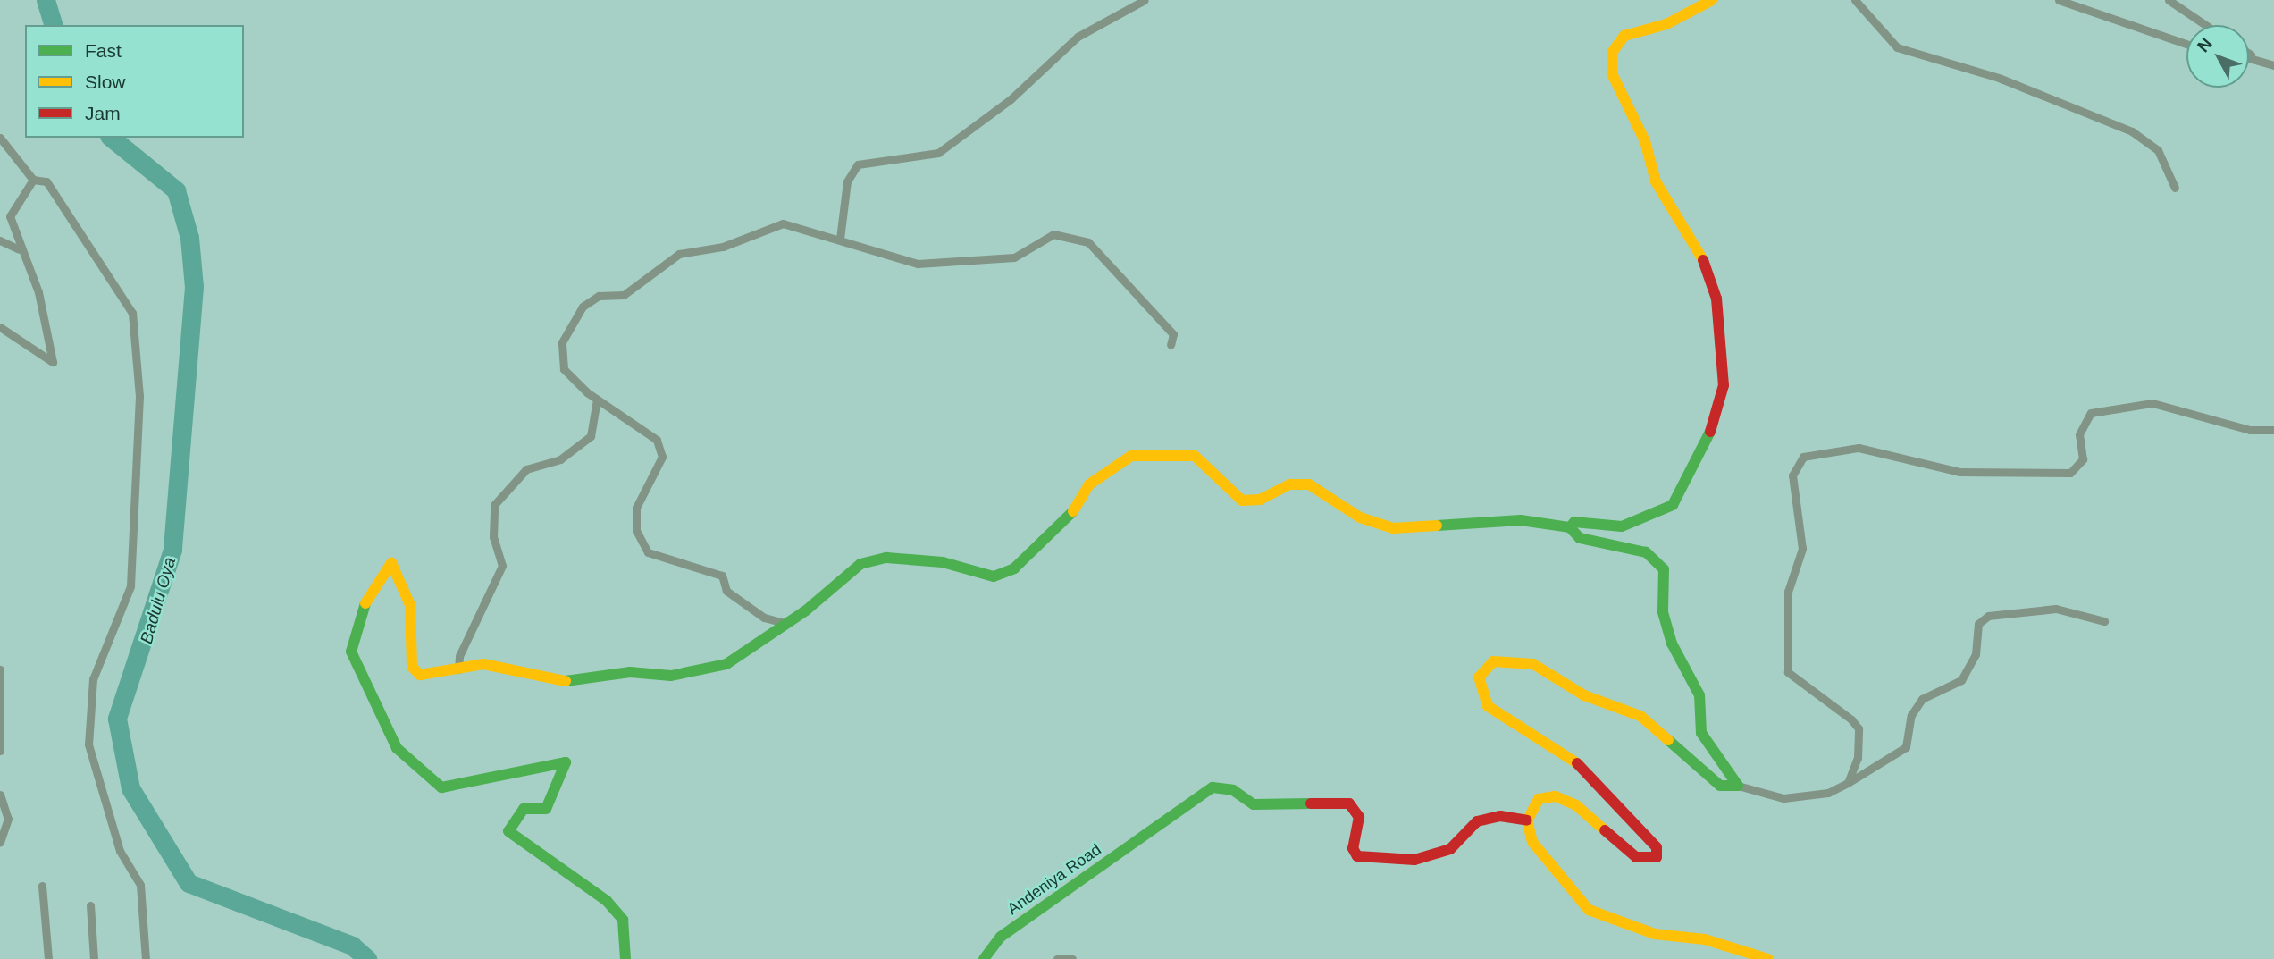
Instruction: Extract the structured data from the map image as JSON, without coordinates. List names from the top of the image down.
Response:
{
  "streets": {
    "street": ["Andeniya Road"]
  },
  "water": ["Badulu Oya"],
  "legend": ["Fast", "Slow", "Jam"],
  "north": "top left"
}
